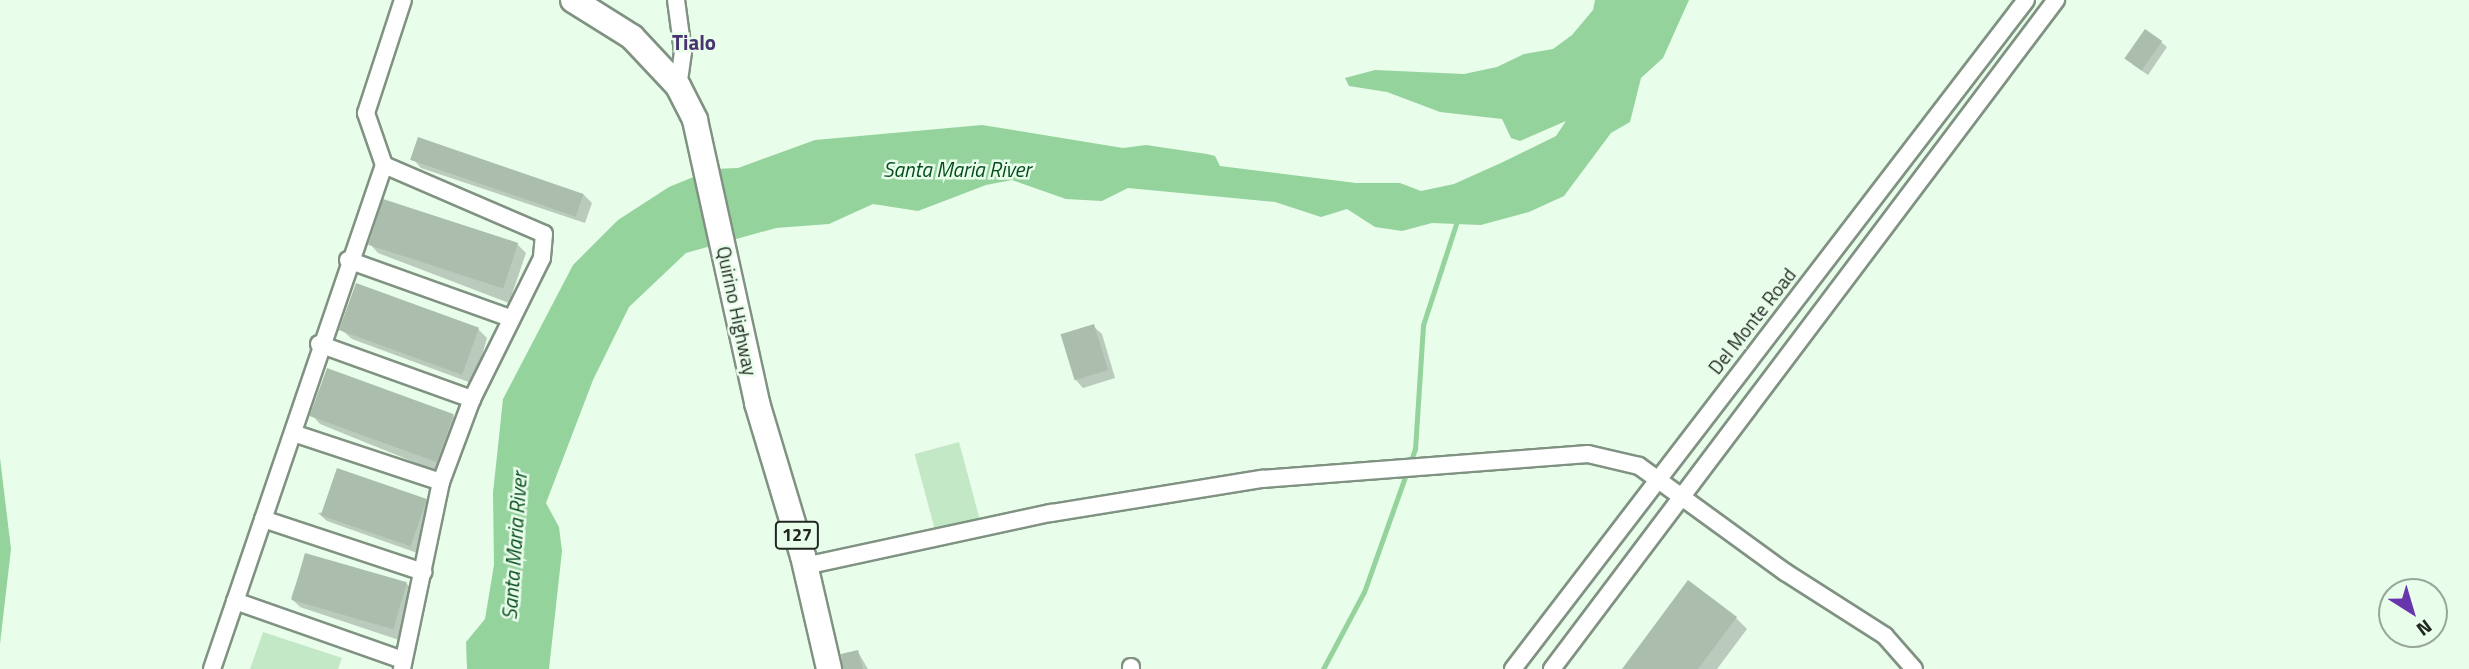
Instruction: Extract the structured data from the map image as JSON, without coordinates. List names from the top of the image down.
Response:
{
  "streets": {
    "main road": ["Quirino Highway", "127"],
    "street": ["Del Monte Road"]
  },
  "districts": ["Tialo"],
  "water": ["Santa Maria River"],
  "north": "bottom right"
}
